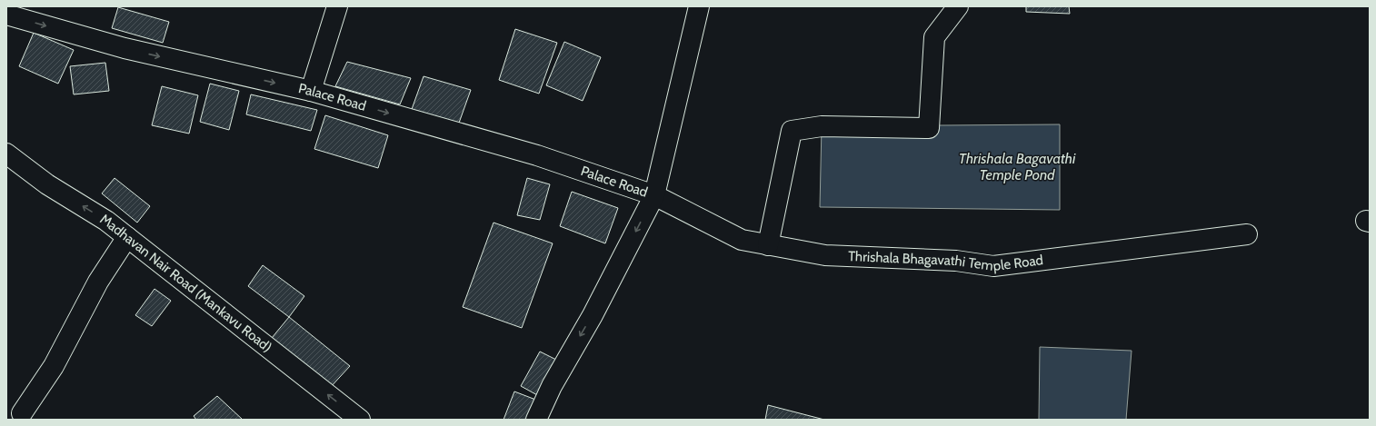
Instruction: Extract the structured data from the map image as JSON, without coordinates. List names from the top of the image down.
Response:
{
  "streets": {
    "street": ["Palace Road", "Thrishala Bhagavathi Temple Road", "Madhavan Nair Road (Mankavu Road)"]
  },
  "crossings": [
    ["Palace Road", "Thrishala Bhagavathi Temple Road"]
  ],
  "one_way": ["Palace Road", "Madhavan Nair Road (Mankavu Road)"],
  "water": ["Thrishala Bagavathi Temple Pond"]
}
